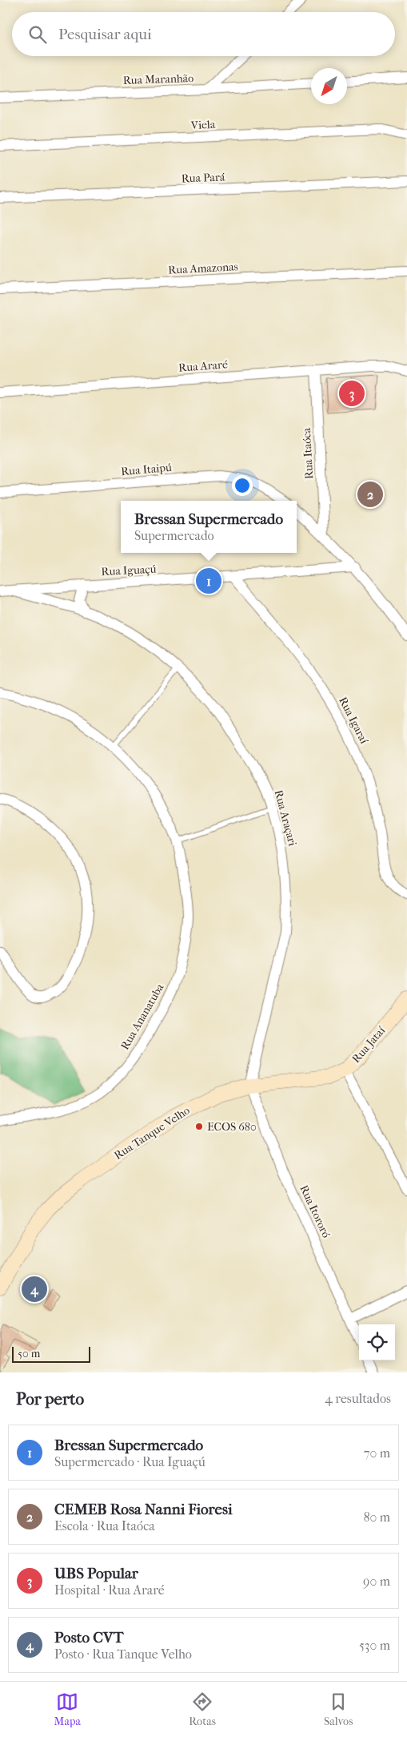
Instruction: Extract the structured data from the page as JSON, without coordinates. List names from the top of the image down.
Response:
{
  "streets": {
    "street": [
      "Rua Maranhão",
      "Viela",
      "Rua Pará",
      "Rua Amazonas",
      "Rua Araré",
      "Rua Itaóca",
      "Rua Itaipú",
      "Rua Iguaçú",
      "Rua Igaraí",
      "Rua Araçari",
      "Rua Ananatuba",
      "Rua Jataí",
      "Rua Tanque Velho",
      "Rua Itororó"
    ]
  },
  "crossings": [
    ["Rua Araré", "Rua Itaóca"],
    ["Rua Iguaçú", "Rua Igaraí"],
    ["Rua Iguaçú", "Rua Araçari"],
    ["Rua Araçari", "Rua Tanque Velho"],
    ["Rua Araçari", "Rua Itororó"],
    ["Rua Jataí", "Rua Tanque Velho"],
    ["Rua Tanque Velho", "Rua Itororó"]
  ],
  "places": ["ECOS 680"],
  "scale_bar": "50 m",
  "north": "bottom left",
  "page": {
    "search": "Pesquisar aqui",
    "pins": [
      "3",
      "2",
      "1",
      "4"
    ],
    "popup": ["Bressan Supermercado", "Supermercado"],
    "scale": "50 m",
    "heading": ["Por perto", "4 resultados"],
    "list": [
      {
        "mark": "1",
        "name": "Bressan Supermercado",
        "note": "Supermercado · Rua Iguaçú",
        "value": "70 m"
      },
      {
        "mark": "2",
        "name": "CEMEB Rosa Nanni Fioresi",
        "note": "Escola · Rua Itaóca",
        "value": "80 m"
      },
      {
        "mark": "3",
        "name": "UBS Popular",
        "note": "Hospital · Rua Araré",
        "value": "90 m"
      },
      {
        "mark": "4",
        "name": "Posto CVT",
        "note": "Posto · Rua Tanque Velho",
        "value": "530 m"
      }
    ],
    "nav": ["Mapa", "Rotas", "Salvos"]
  }
}
